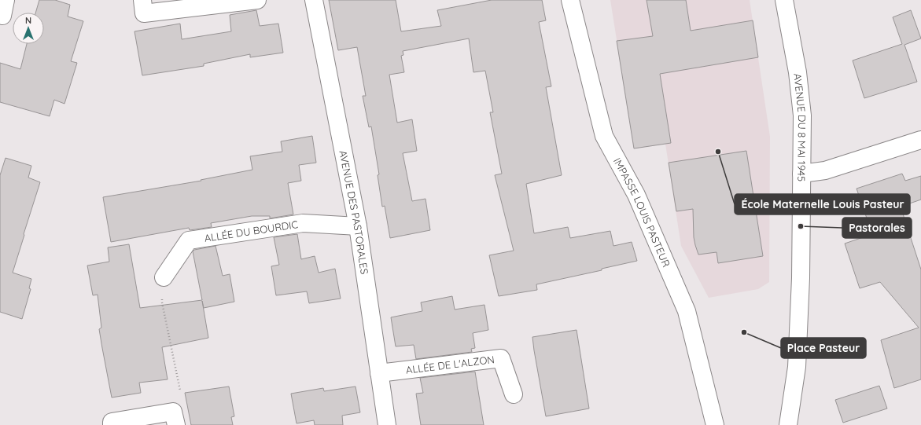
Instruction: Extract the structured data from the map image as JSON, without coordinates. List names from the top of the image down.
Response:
{
  "streets": {
    "street": [
      "AVENUE DU 8 MAI 1945",
      "AVENUE DES PASTORALES",
      "IMPASSE LOUIS PASTEUR",
      "ALLÉE DU BOURDIC",
      "ALLÉE DE L'ALZON"
    ]
  },
  "crossings": [
    ["AVENUE DES PASTORALES", "ALLÉE DU BOURDIC"],
    ["AVENUE DES PASTORALES", "ALLÉE DE L'ALZON"]
  ],
  "places": ["École Maternelle Louis Pasteur", "Pastorales", "Place Pasteur"],
  "north": "top"
}
